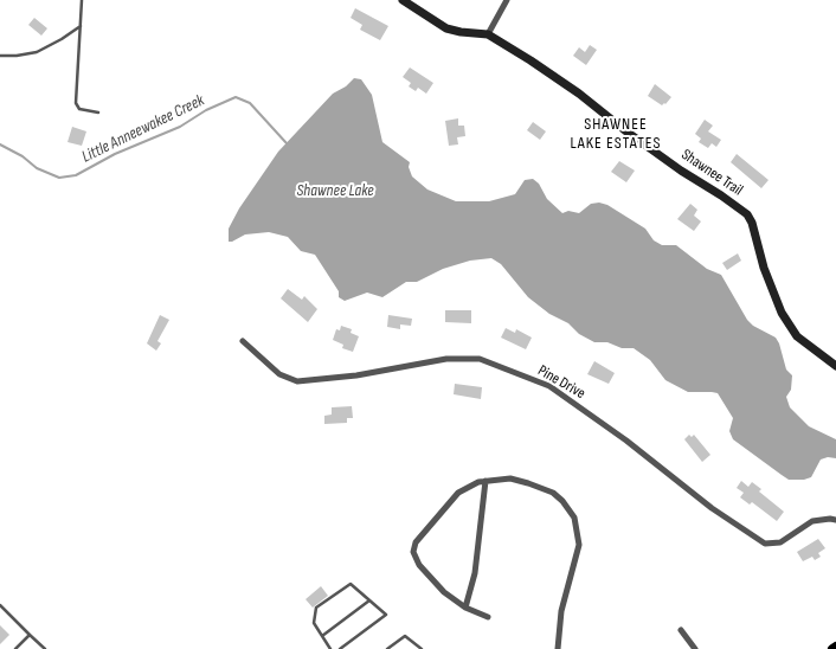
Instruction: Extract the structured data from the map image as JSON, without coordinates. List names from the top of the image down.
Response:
{
  "streets": {
    "street": ["Shawnee Trail", "Pine Drive"]
  },
  "districts": ["SHAWNEE LAKE ESTATES"],
  "water": ["Little Anneewakee Creek", "Shawnee Lake"]
}
